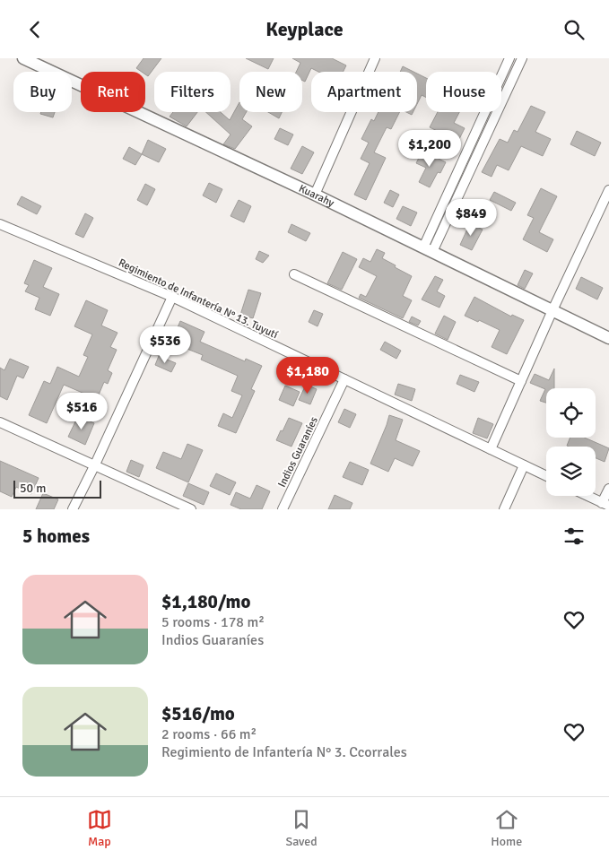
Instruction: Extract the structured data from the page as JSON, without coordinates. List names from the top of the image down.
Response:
{
  "streets": {
    "street": ["Kuarahy", "Regimiento de Infantería N° 13. Tuyutí", "Indios Guaraníes"]
  },
  "crossings": [
    ["Regimiento de Infantería N° 13. Tuyutí", "Indios Guaraníes"]
  ],
  "scale_bar": "50 m",
  "page": {
    "header": "Keyplace",
    "chip": [
      "Buy",
      "Rent",
      "Filters",
      "New",
      "Apartment",
      "House"
    ],
    "price": [
      "$1,200",
      "$849",
      "$536",
      "$1,180",
      "$516"
    ],
    "scale": "50 m",
    "heading": "5 homes",
    "list": [
      {
        "name": "$1,180/mo",
        "note": "5 rooms · 178 m² · Indios Guaraníes"
      },
      {
        "name": "$516/mo",
        "note": "2 rooms · 66 m² · Regimiento de Infantería N° 3. Ccorrales"
      }
    ],
    "tabs": ["Map", "Saved", "Home"]
  }
}
